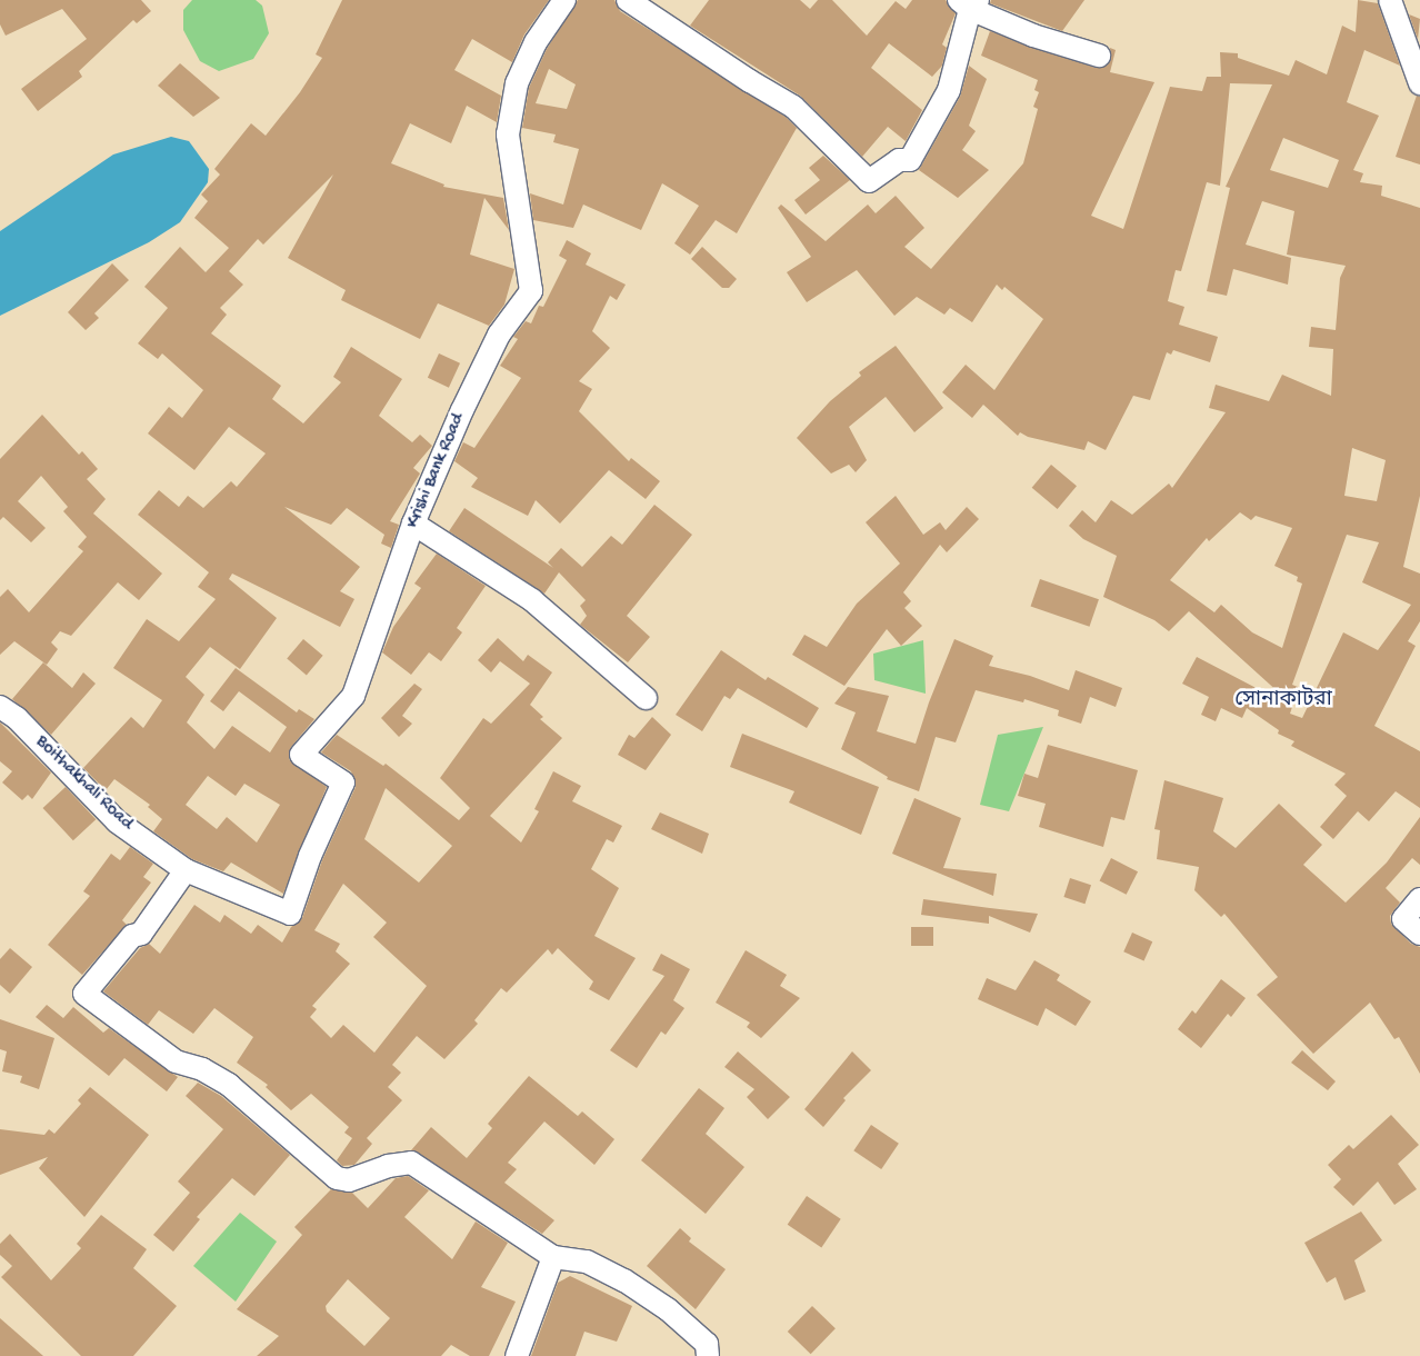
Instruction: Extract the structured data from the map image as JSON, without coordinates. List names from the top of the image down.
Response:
{
  "streets": {
    "street": ["Krishi Bank Road", "Boithakhali Road"]
  },
  "crossings": [
    ["Krishi Bank Road", "Boithakhali Road"]
  ],
  "districts": ["সোনাকাটরা"]
}
